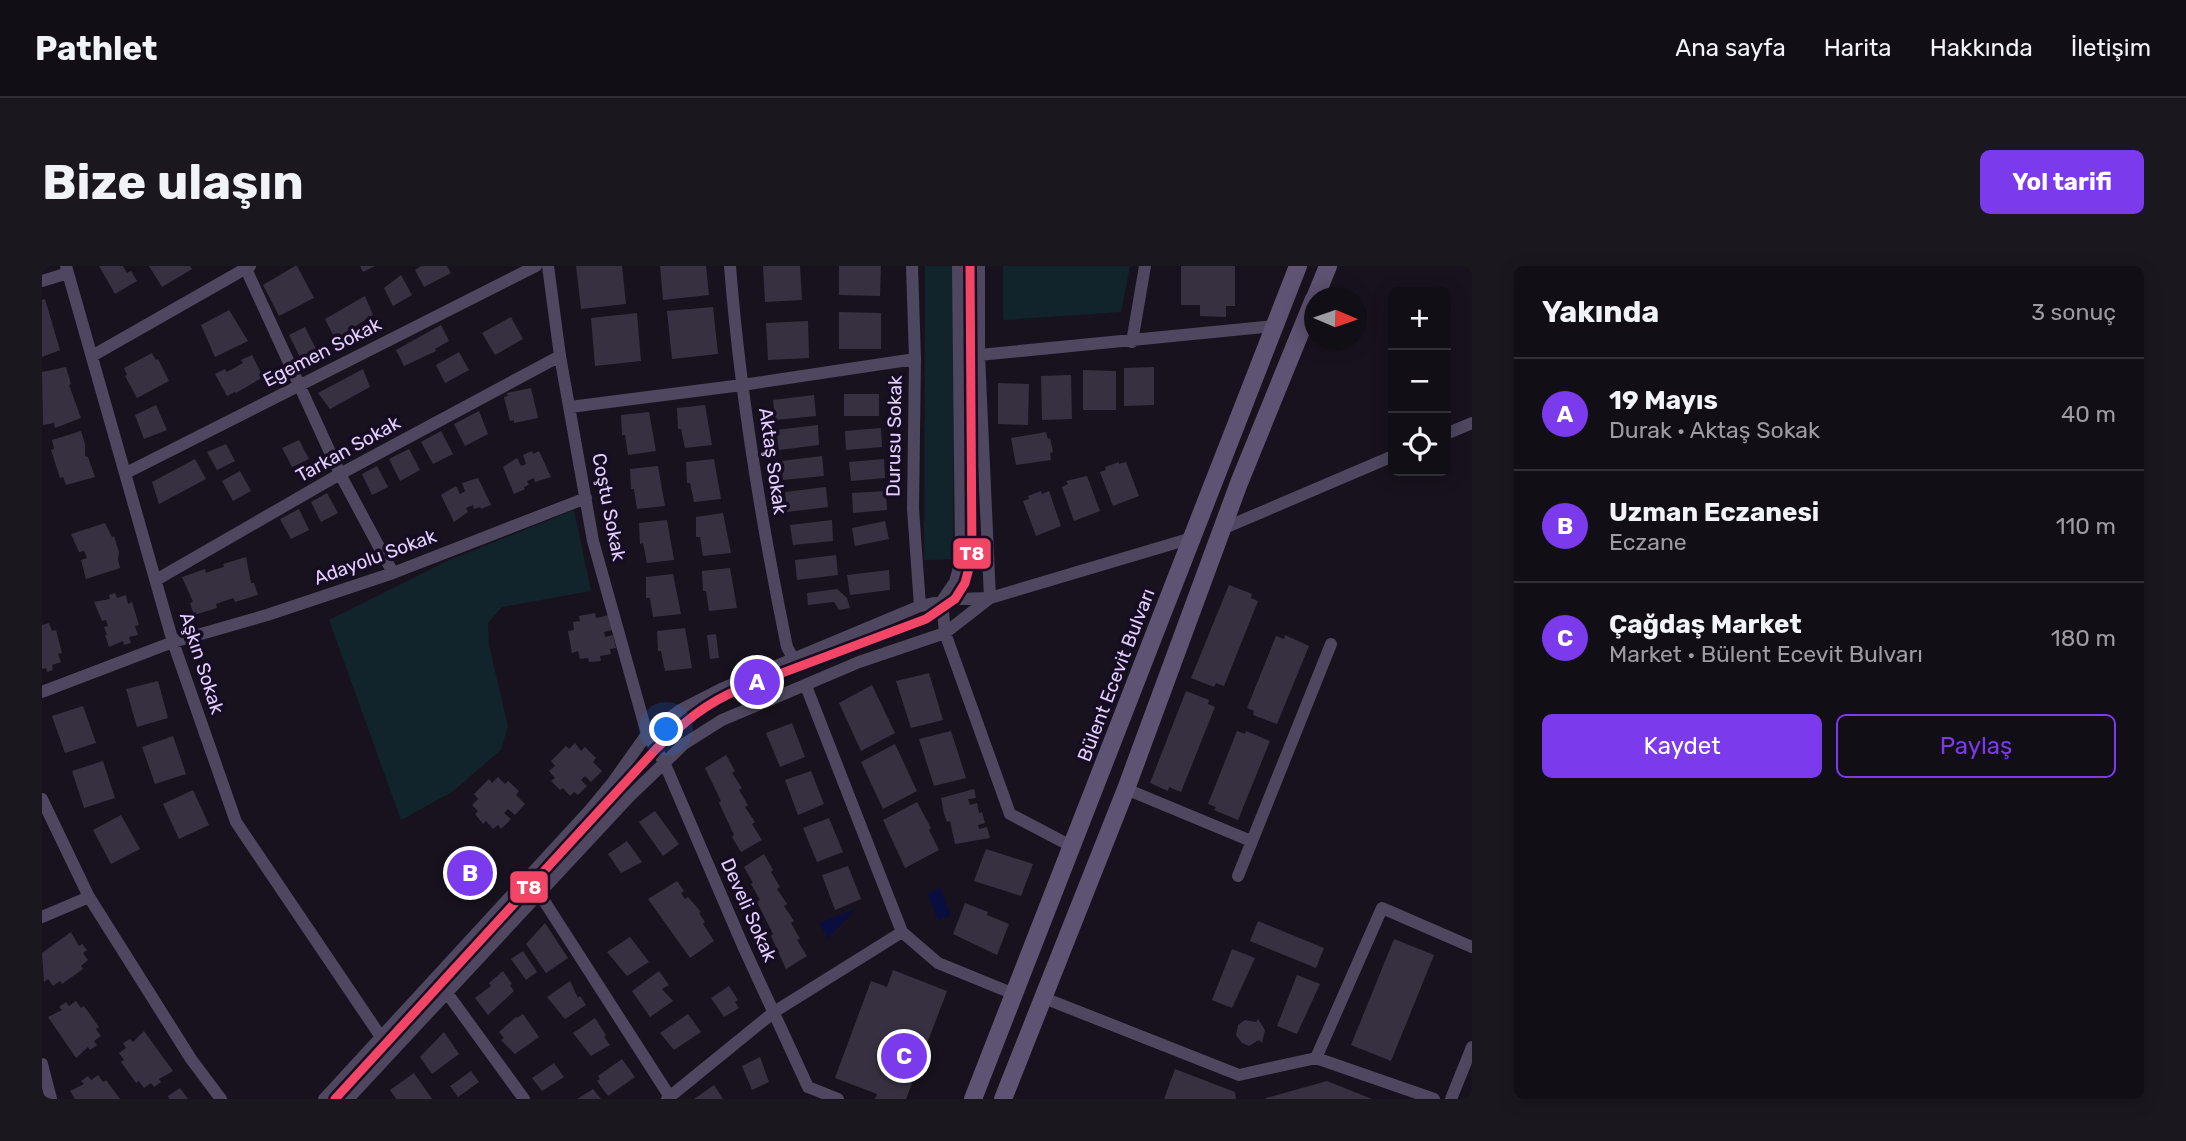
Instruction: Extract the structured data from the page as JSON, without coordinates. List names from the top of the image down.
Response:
{
  "streets": {
    "main road": ["Bülent Ecevit Bulvarı"],
    "street": [
      "Egemen Sokak",
      "Durusu Sokak",
      "Tarkan Sokak",
      "Aktaş Sokak",
      "Coştu Sokak",
      "Adayolu Sokak",
      "Aşkın Sokak",
      "Develi Sokak"
    ]
  },
  "crossings": [
    ["Egemen Sokak", "Aşkın Sokak"],
    ["Tarkan Sokak", "Coştu Sokak"],
    ["Tarkan Sokak", "Aşkın Sokak"],
    ["Coştu Sokak", "Adayolu Sokak"],
    ["Coştu Sokak", "Develi Sokak"],
    ["Adayolu Sokak", "Aşkın Sokak"]
  ],
  "lines": ["transit line T8"],
  "north": "right",
  "page": {
    "header": "Pathlet",
    "nav": [
      "Ana sayfa",
      "Harita",
      "Hakkında",
      "İletişim"
    ],
    "buttons": [
      "Yol tarifi",
      ["Kaydet", "Paylaş"]
    ],
    "title": "Bize ulaşın",
    "heading": ["Yakında", "3 sonuç"],
    "map_buttons": ["+", "−"],
    "list": [
      {
        "mark": "A",
        "name": "19 Mayıs",
        "note": "Durak · Aktaş Sokak",
        "value": "40 m"
      },
      {
        "mark": "B",
        "name": "Uzman Eczanesi",
        "note": "Eczane",
        "value": "110 m"
      },
      {
        "mark": "C",
        "name": "Çağdaş Market",
        "note": "Market · Bülent Ecevit Bulvarı",
        "value": "180 m"
      }
    ],
    "pins": ["A", "B", "C"]
  }
}
